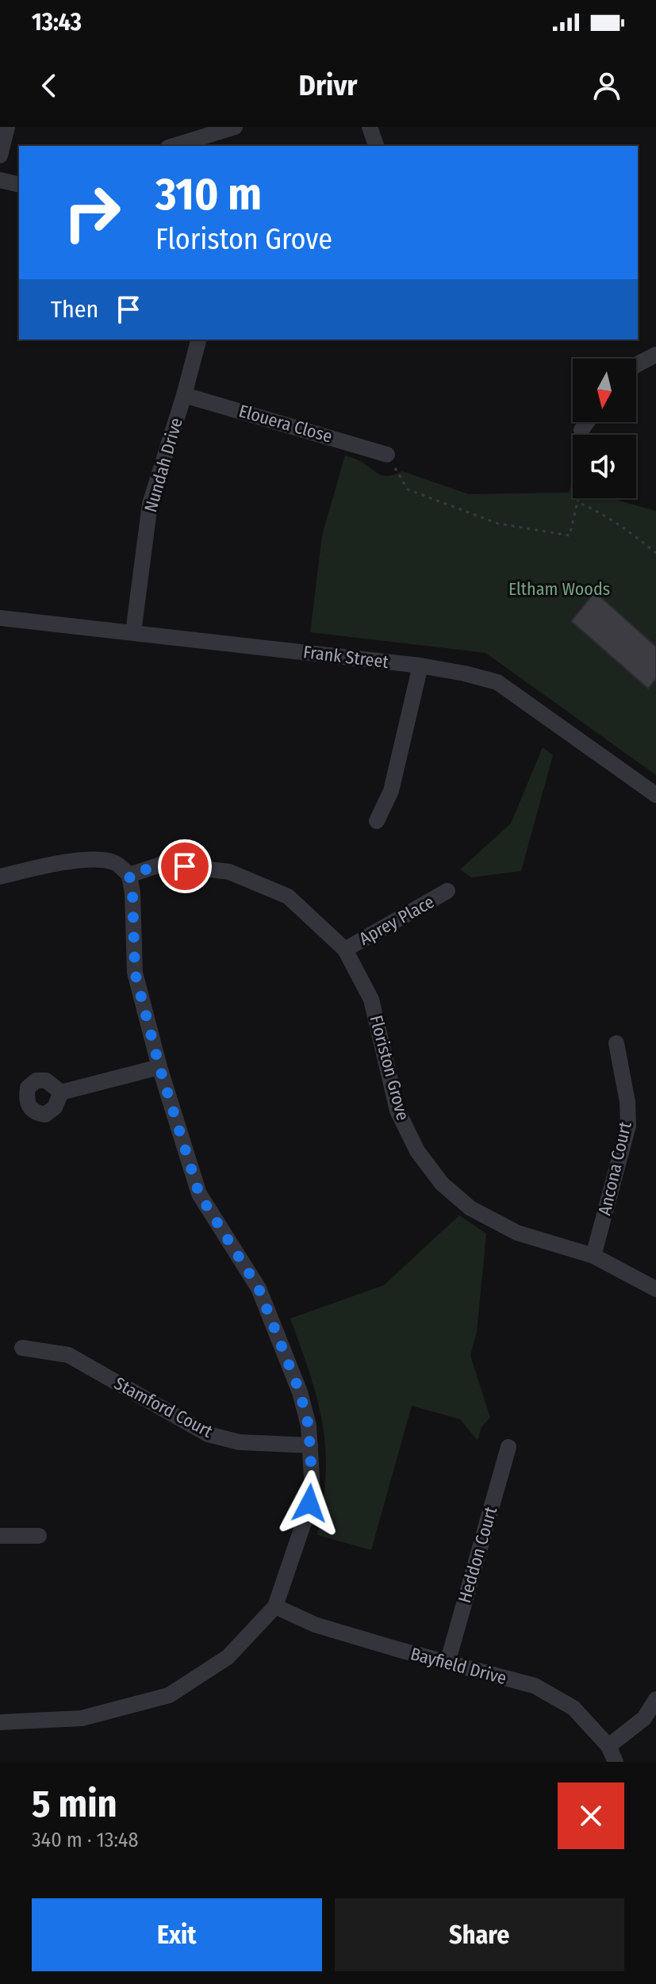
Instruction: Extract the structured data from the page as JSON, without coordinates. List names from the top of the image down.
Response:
{
  "streets": {
    "street": [
      "Elouera Close",
      "Nundah Drive",
      "Frank Street",
      "Aprey Place",
      "Floriston Grove",
      "Ancona Court",
      "Stamford Court",
      "Heddon Court",
      "Bayfield Drive"
    ]
  },
  "crossings": [
    ["Elouera Close", "Nundah Drive"],
    ["Nundah Drive", "Frank Street"],
    ["Aprey Place", "Floriston Grove"],
    ["Floriston Grove", "Ancona Court"],
    ["Heddon Court", "Bayfield Drive"]
  ],
  "parks": ["Eltham Woods"],
  "north": "bottom",
  "page": {
    "status": "13:43",
    "header": "Drivr",
    "turn": ["310 m", "Floriston Grove"],
    "then": "Then",
    "heading": ["5 min", "340 m · 13:48"],
    "buttons": ["Exit", "Share"]
  }
}
